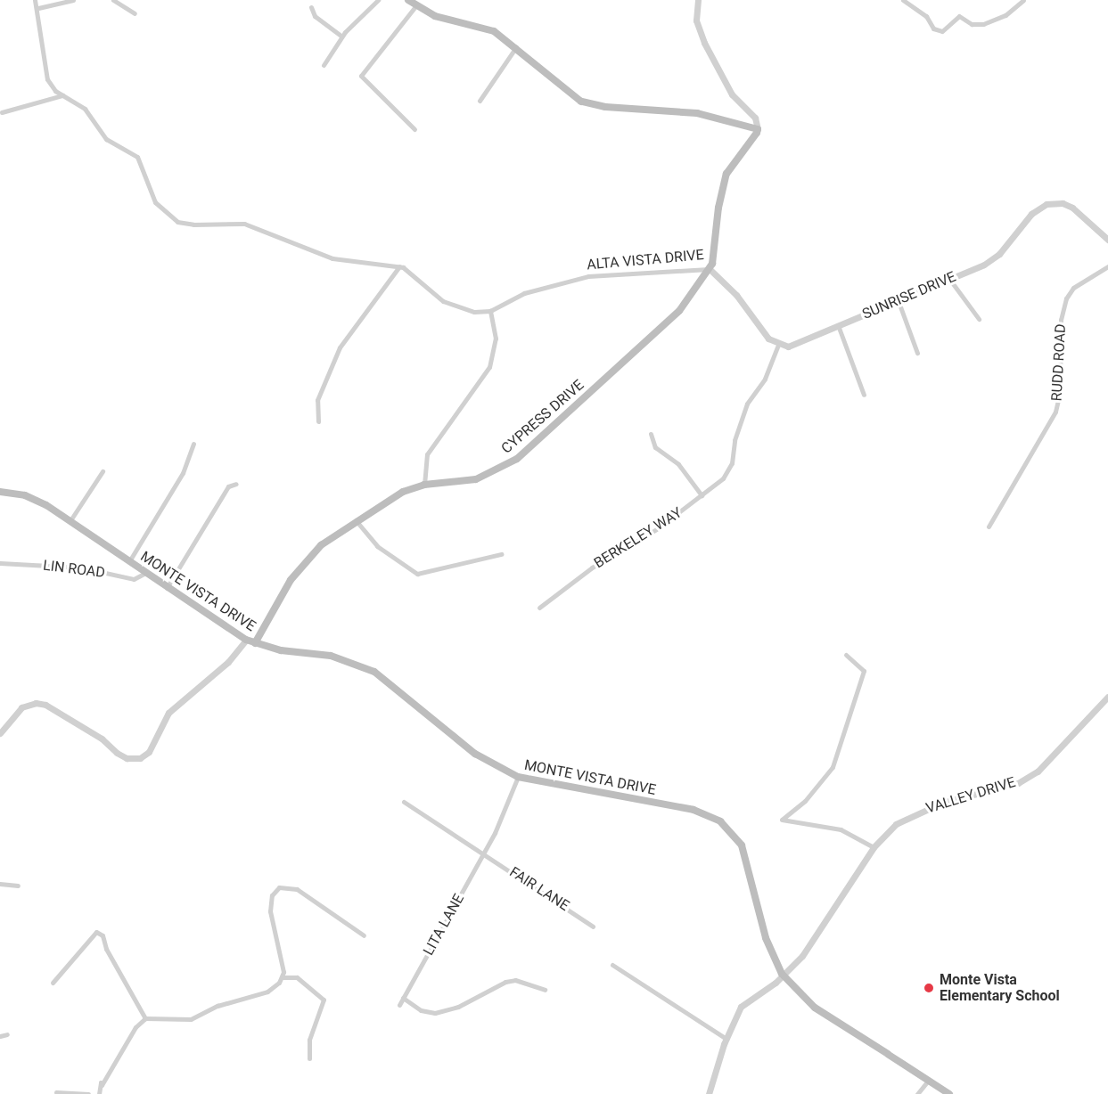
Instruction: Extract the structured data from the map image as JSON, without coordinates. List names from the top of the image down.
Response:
{
  "streets": {
    "main road": ["ALTA VISTA DRIVE", "CYPRESS DRIVE", "MONTE VISTA DRIVE"],
    "street": [
      "SUNRISE DRIVE",
      "RUDD ROAD",
      "BERKELEY WAY",
      "LIN ROAD",
      "VALLEY DRIVE",
      "FAIR LANE",
      "LITA LANE"
    ]
  },
  "crossings": [
    ["ALTA VISTA DRIVE", "CYPRESS DRIVE"],
    ["SUNRISE DRIVE", "BERKELEY WAY"],
    ["CYPRESS DRIVE", "MONTE VISTA DRIVE"],
    ["LIN ROAD", "MONTE VISTA DRIVE"],
    ["MONTE VISTA DRIVE", "VALLEY DRIVE"],
    ["MONTE VISTA DRIVE", "LITA LANE"],
    ["FAIR LANE", "LITA LANE"]
  ],
  "places": ["Monte Vista Elementary School"]
}
